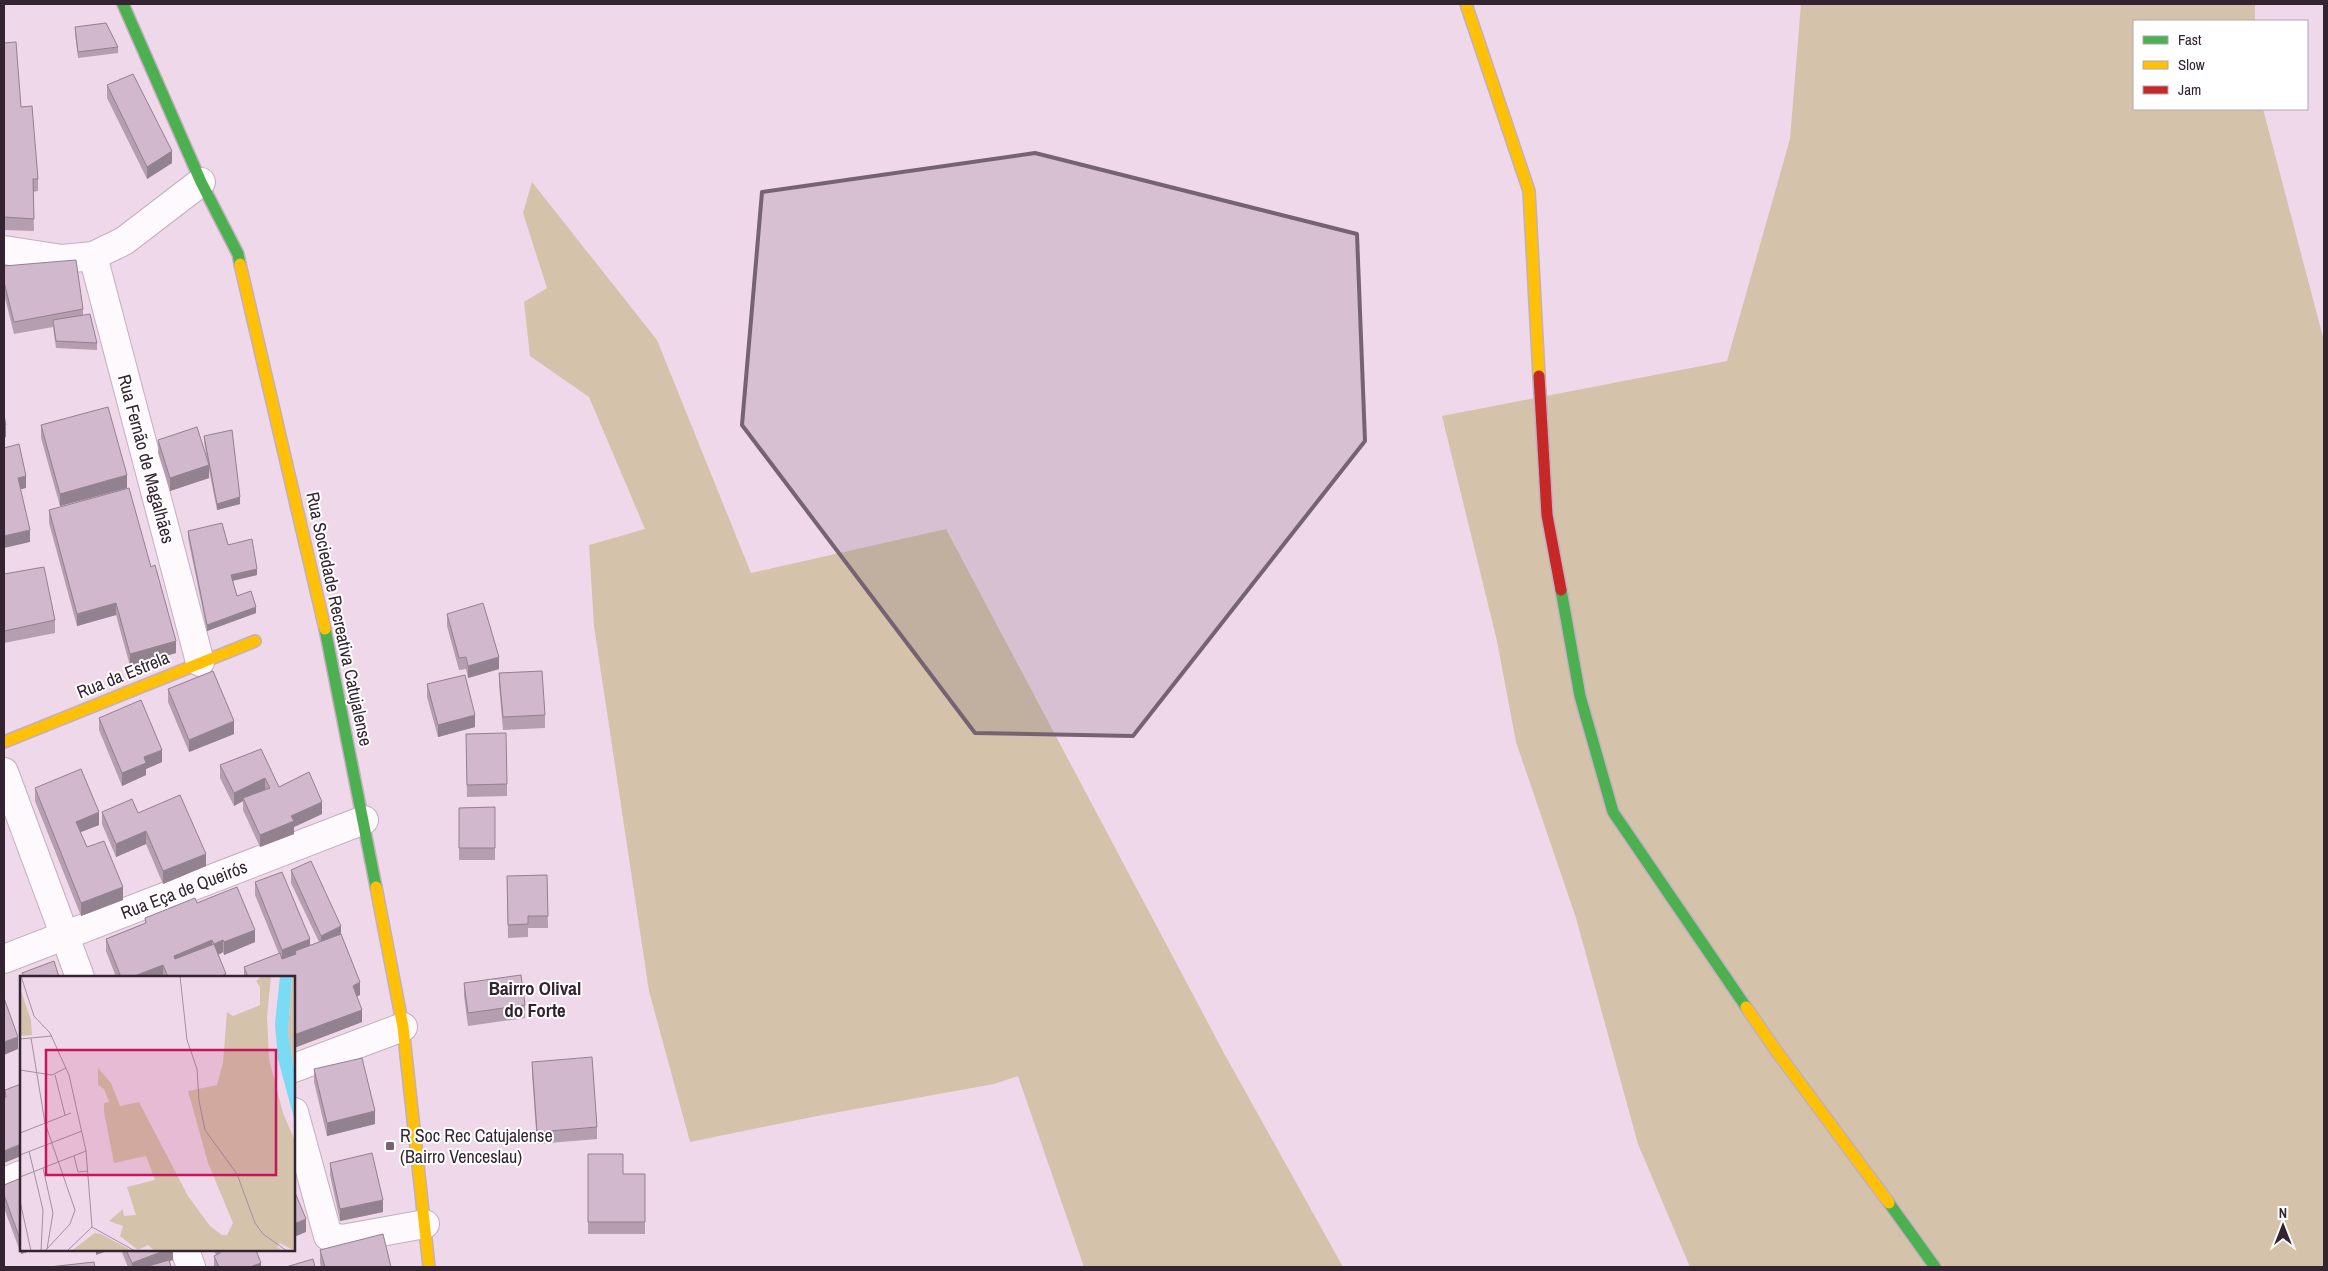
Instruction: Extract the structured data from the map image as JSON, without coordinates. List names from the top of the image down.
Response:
{
  "streets": {
    "street": [
      "Rua Fernão de Magalhães",
      "Rua Sociedade Recreativa Catujalense",
      "Rua da Estrela",
      "Rua Eça de Queirós"
    ]
  },
  "crossings": [
    ["Rua Fernão de Magalhães", "Rua da Estrela"],
    ["Rua Sociedade Recreativa Catujalense", "Rua Eça de Queirós"]
  ],
  "districts": ["Bairro Olival do Forte"],
  "places": {
    "transit": ["R Soc Rec Catujalense (Bairro Venceslau)"]
  },
  "legend": ["Fast", "Slow", "Jam"],
  "north": "top"
}
